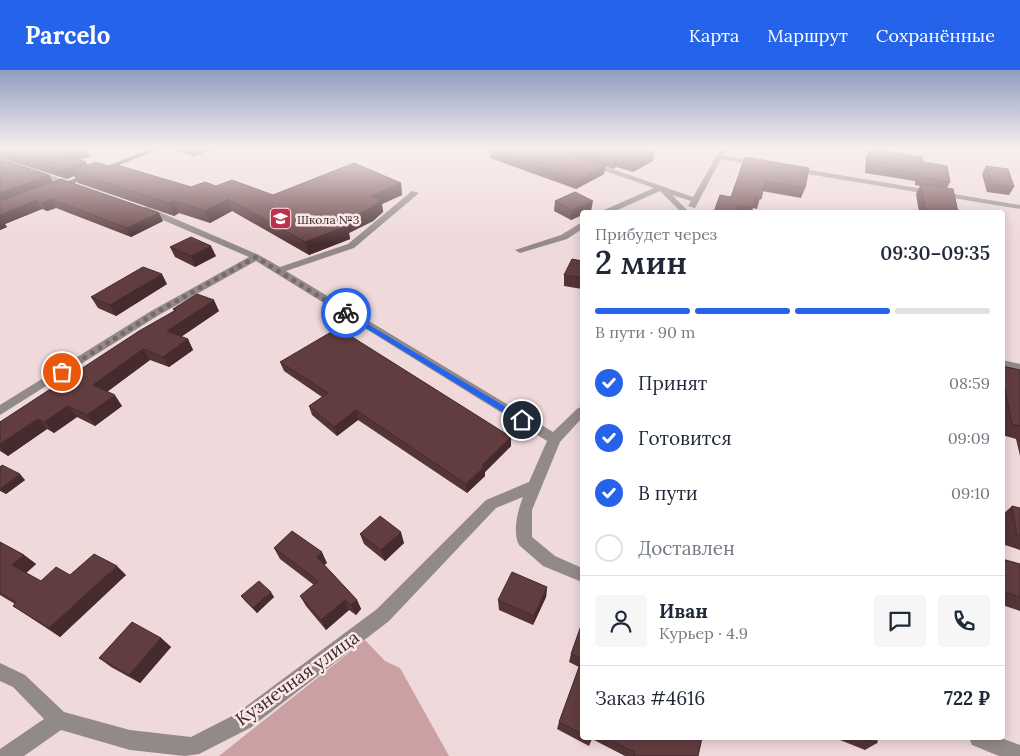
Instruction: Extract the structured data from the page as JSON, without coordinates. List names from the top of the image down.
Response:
{
  "streets": {
    "street": ["Кузнечная улица"]
  },
  "places": {
    "school or university": ["Школа №3"]
  },
  "page": {
    "header": "Parcelo",
    "nav": ["Карта", "Маршрут", "Сохранённые"],
    "heading": ["2 мин", "Прибудет через", "09:30–09:35"],
    "panel": [
      "Иван",
      "Курьер · 4.9",
      "Заказ #4616",
      "722 ₽"
    ],
    "bar": "В пути · 90 m",
    "list": [
      ["Принят", "08:59"],
      ["Готовится", "09:09"],
      ["В пути", "09:10"],
      "Доставлен"
    ]
  }
}
